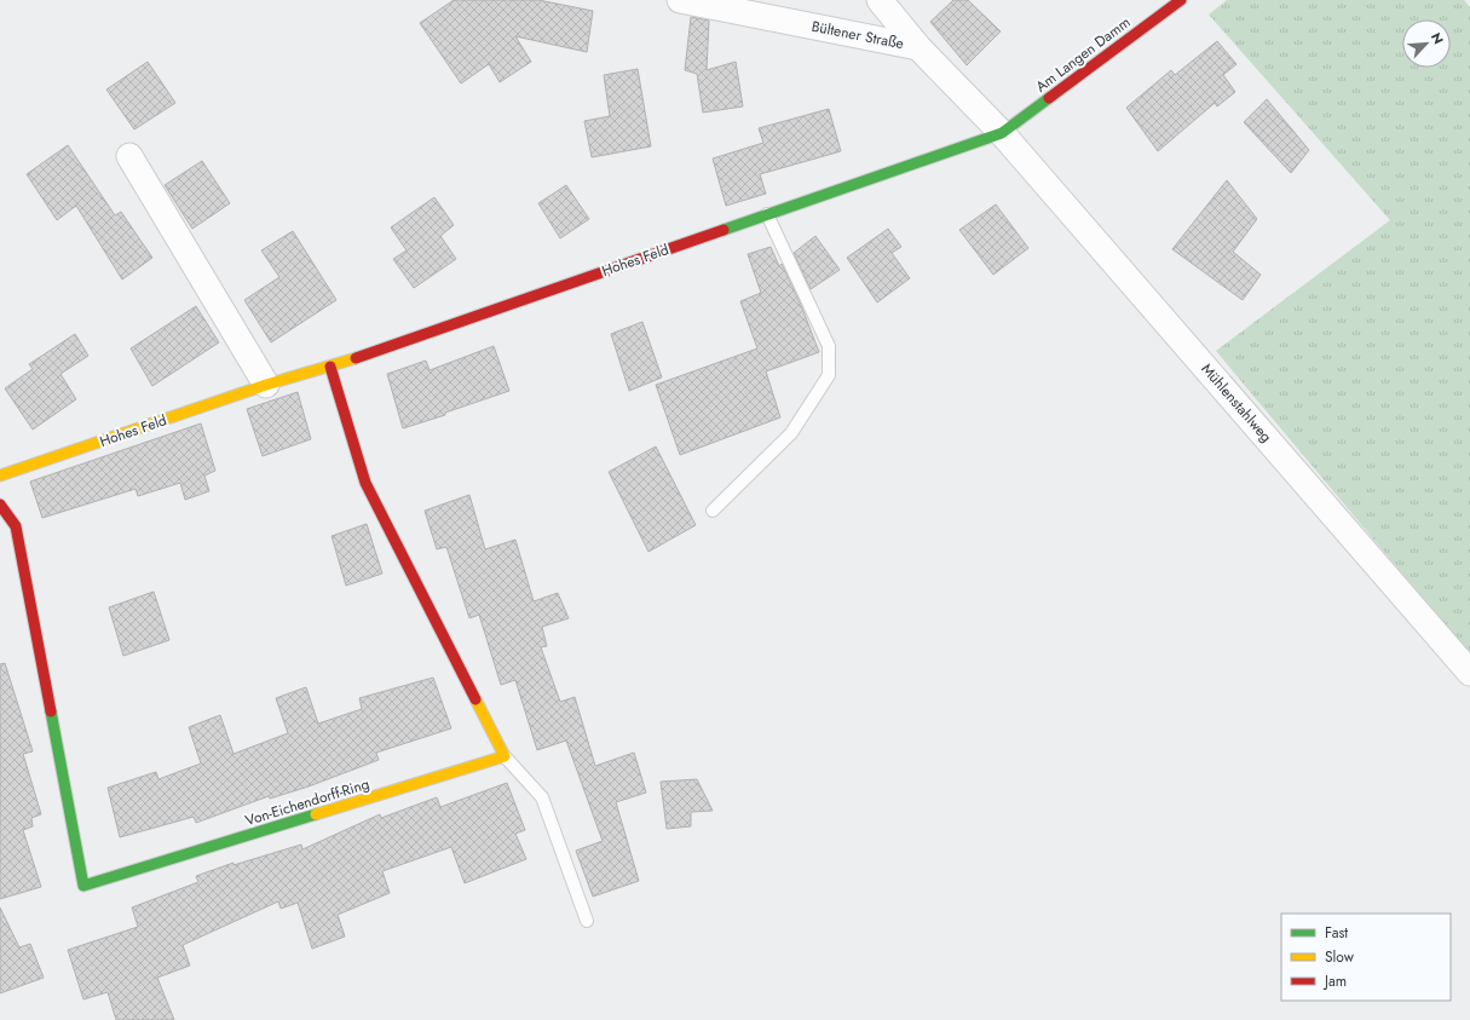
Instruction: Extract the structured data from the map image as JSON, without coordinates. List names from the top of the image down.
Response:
{
  "streets": {
    "street": [
      "Bültener Straße",
      "Am Langen Damm",
      "Hohes Feld",
      "Mühlenstahlweg",
      "Von-Eichendorff-Ring"
    ]
  },
  "crossings": [
    ["Bültener Straße", "Am Langen Damm"],
    ["Bültener Straße", "Hohes Feld"],
    ["Bültener Straße", "Mühlenstahlweg"],
    ["Am Langen Damm", "Hohes Feld"],
    ["Am Langen Damm", "Mühlenstahlweg"],
    ["Hohes Feld", "Mühlenstahlweg"]
  ],
  "legend": ["Fast", "Slow", "Jam"],
  "north": "top right"
}
